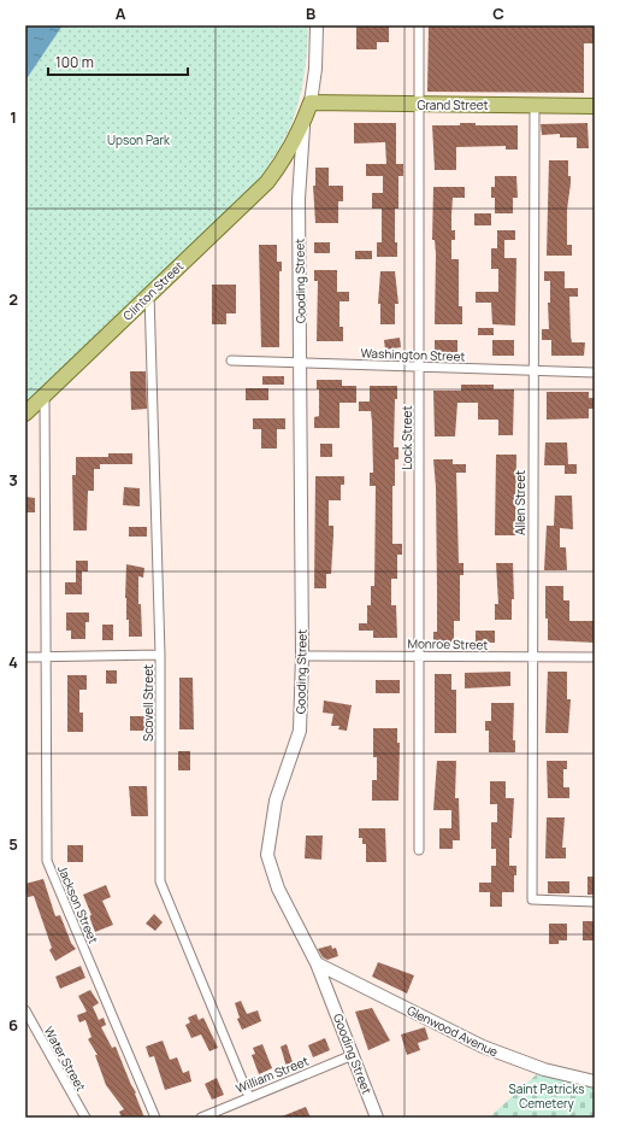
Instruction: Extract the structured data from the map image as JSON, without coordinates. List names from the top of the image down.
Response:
{
  "streets": {
    "main road": ["Grand Street", "Gooding Street", "Clinton Street"],
    "street": [
      "Washington Street",
      "Lock Street",
      "Allen Street",
      "Monroe Street",
      "Scovell Street",
      "Jackson Street",
      "Glenwood Avenue",
      "Water Street",
      "William Street"
    ]
  },
  "crossings": [
    ["Grand Street", "Gooding Street"],
    ["Grand Street", "Lock Street"],
    ["Grand Street", "Allen Street"],
    ["Gooding Street", "Clinton Street"],
    ["Gooding Street", "Washington Street"],
    ["Gooding Street", "Monroe Street"],
    ["Gooding Street", "Glenwood Avenue"],
    ["Gooding Street", "William Street"],
    ["Clinton Street", "Scovell Street"],
    ["Clinton Street", "Jackson Street"],
    ["Washington Street", "Lock Street"],
    ["Washington Street", "Allen Street"],
    ["Lock Street", "Monroe Street"],
    ["Allen Street", "Monroe Street"],
    ["Scovell Street", "William Street"]
  ],
  "parks": ["Upson Park", "Saint Patricks Cemetery"],
  "scale_bar": "100 m",
  "grid": {
    "columns": ["A", "B", "C"],
    "rows": [
      "1",
      "2",
      "3",
      "4",
      "5",
      "6"
    ]
  }
}
